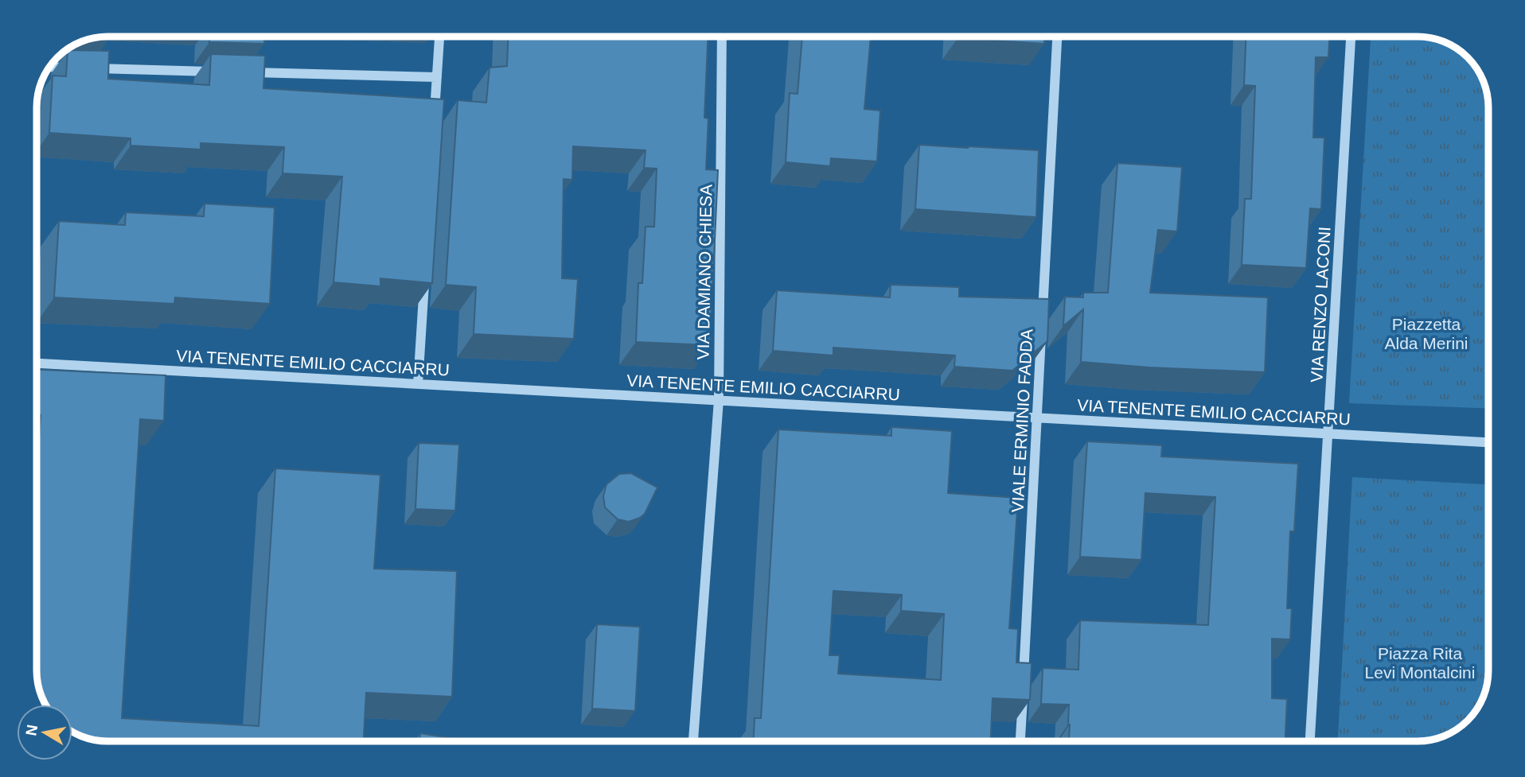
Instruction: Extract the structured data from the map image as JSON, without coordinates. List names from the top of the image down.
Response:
{
  "streets": {
    "street": [
      "VIA DAMIANO CHIESA",
      "VIA RENZO LACONI",
      "VIA TENENTE EMILIO CACCIARRU",
      "VIALE ERMINIO FADDA"
    ]
  },
  "crossings": [
    ["VIA DAMIANO CHIESA", "VIA TENENTE EMILIO CACCIARRU"],
    ["VIA RENZO LACONI", "VIA TENENTE EMILIO CACCIARRU"],
    ["VIA TENENTE EMILIO CACCIARRU", "VIALE ERMINIO FADDA"]
  ],
  "parks": ["Piazzetta Alda Merini", "Piazza Rita Levi Montalcini"],
  "north": "left"
}
